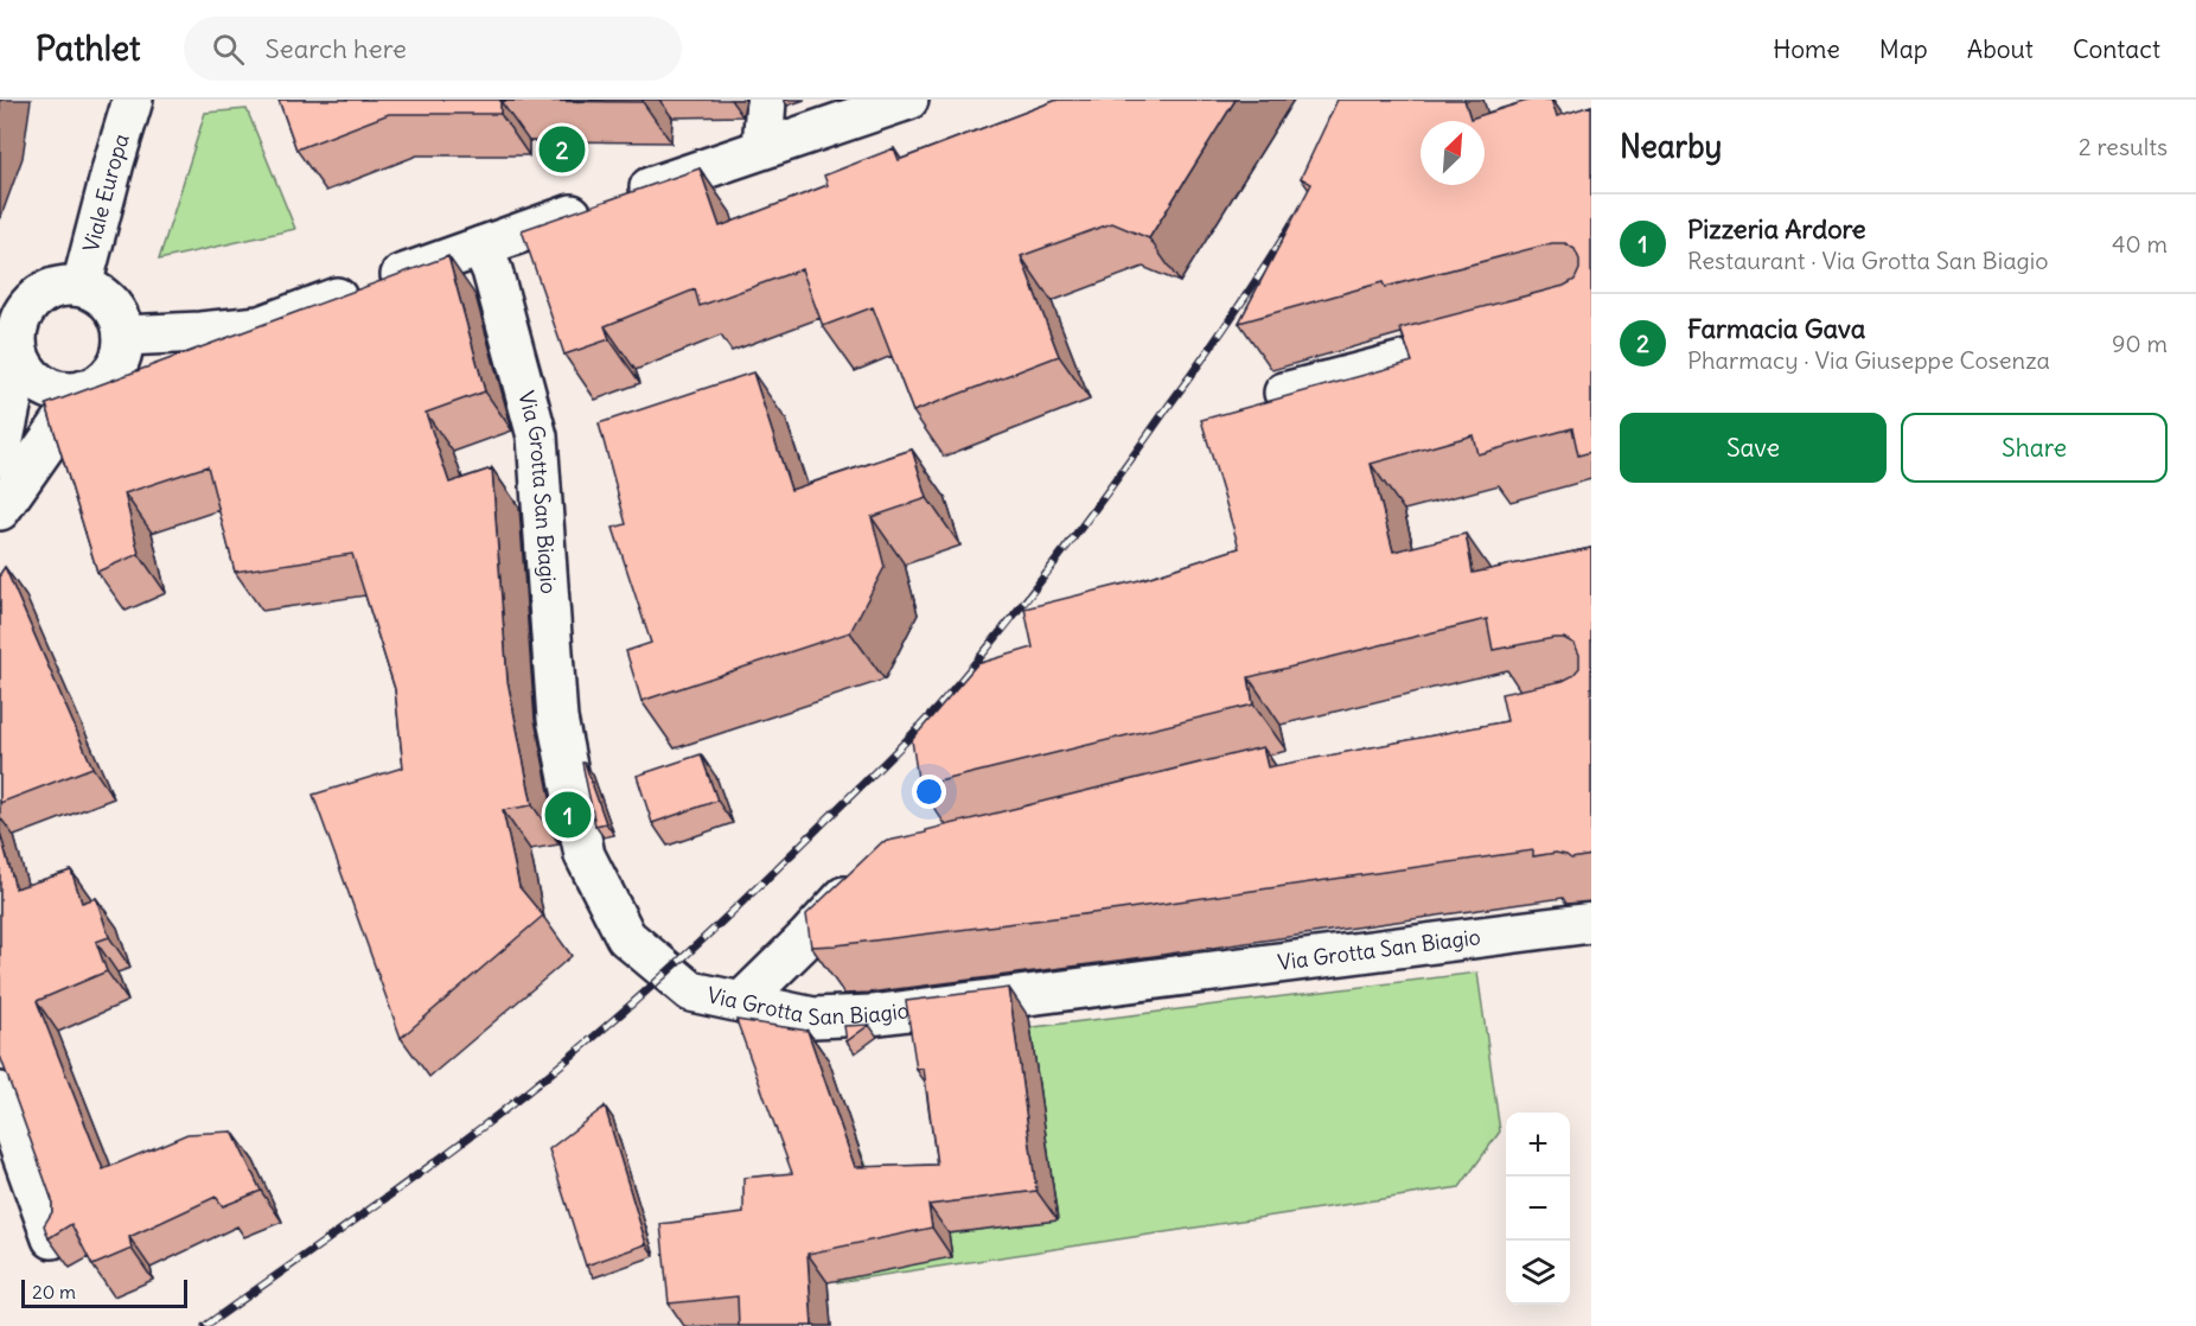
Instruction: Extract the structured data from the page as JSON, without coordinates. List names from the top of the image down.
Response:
{
  "streets": {
    "street": ["Viale Europa", "Via Grotta San Biagio"]
  },
  "scale_bar": "20 m",
  "north": "top right",
  "page": {
    "header": "Pathlet",
    "search": "Search here",
    "nav": [
      "Home",
      "Map",
      "About",
      "Contact"
    ],
    "heading": ["Nearby", "2 results"],
    "pins": ["2", "1"],
    "list": [
      {
        "mark": "1",
        "name": "Pizzeria Ardore",
        "note": "Restaurant · Via Grotta San Biagio",
        "value": "40 m"
      },
      {
        "mark": "2",
        "name": "Farmacia Gava",
        "note": "Pharmacy · Via Giuseppe Cosenza",
        "value": "90 m"
      }
    ],
    "buttons": ["Save", "Share"],
    "map_buttons": ["+", "−"],
    "scale": "20 m"
  }
}
